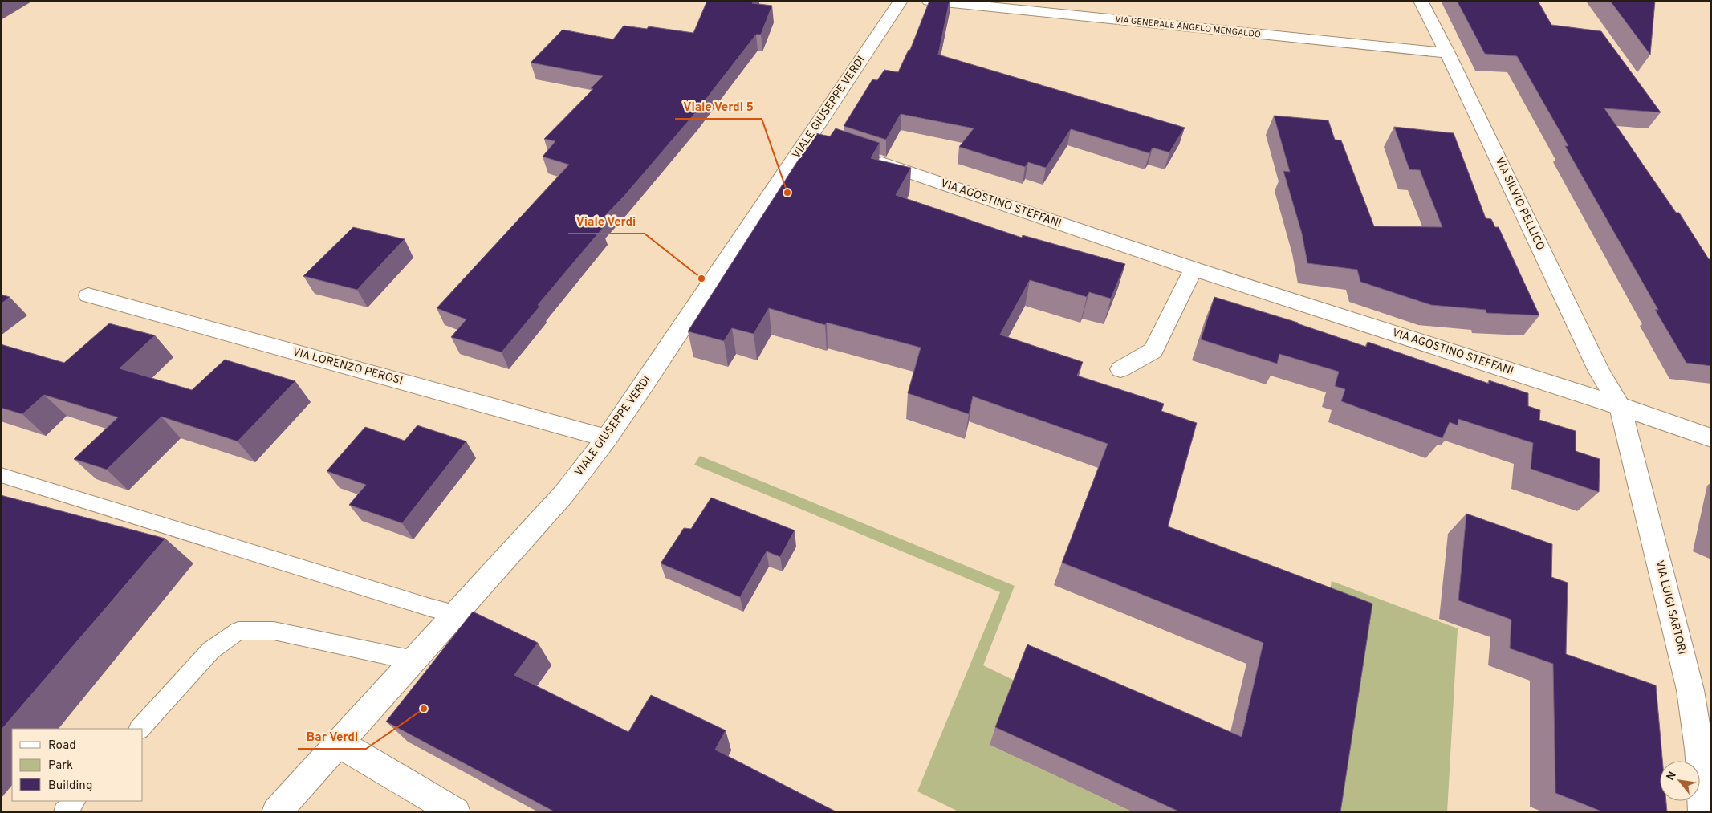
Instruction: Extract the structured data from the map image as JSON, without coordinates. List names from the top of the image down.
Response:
{
  "streets": {
    "street": [
      "VIA GENERALE ANGELO MENGALDO",
      "VIALE GIUSEPPE VERDI",
      "VIA AGOSTINO STEFFANI",
      "VIA SILVIO PELLICO",
      "VIA LORENZO PEROSI",
      "VIA LUIGI SARTORI"
    ]
  },
  "crossings": [
    ["VIA GENERALE ANGELO MENGALDO", "VIA SILVIO PELLICO"],
    ["VIALE GIUSEPPE VERDI", "VIA LORENZO PEROSI"],
    ["VIA AGOSTINO STEFFANI", "VIA SILVIO PELLICO"],
    ["VIA AGOSTINO STEFFANI", "VIA LUIGI SARTORI"],
    ["VIA SILVIO PELLICO", "VIA LUIGI SARTORI"]
  ],
  "places": ["Viale Verdi 5", "Viale Verdi", "Bar Verdi"],
  "legend": ["Road", "Park", "Building"],
  "north": "top left"
}
